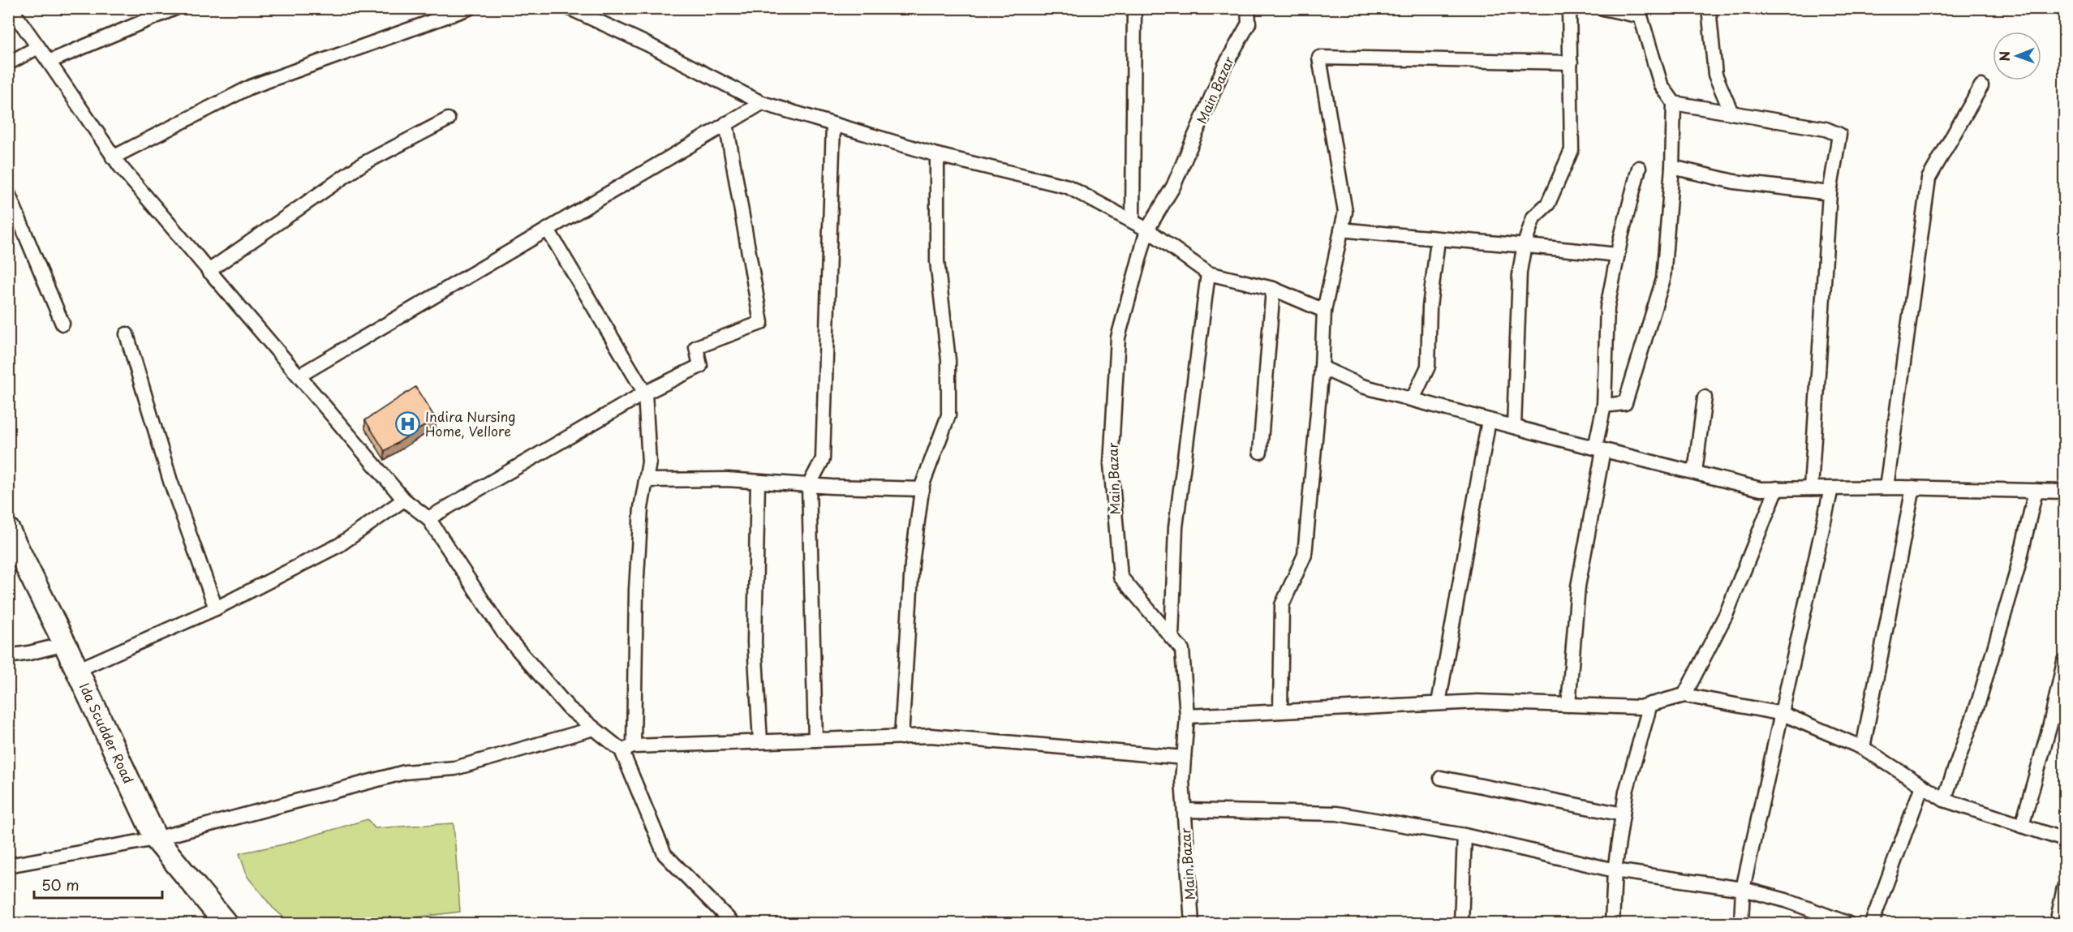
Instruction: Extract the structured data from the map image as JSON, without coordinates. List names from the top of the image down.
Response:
{
  "streets": {
    "main road": ["Ida Scudder Road"],
    "street": ["Main Bazar"]
  },
  "places": {
    "hospital": ["Indira Nursing Home, Vellore"]
  },
  "scale_bar": "50 m",
  "north": "left"
}
